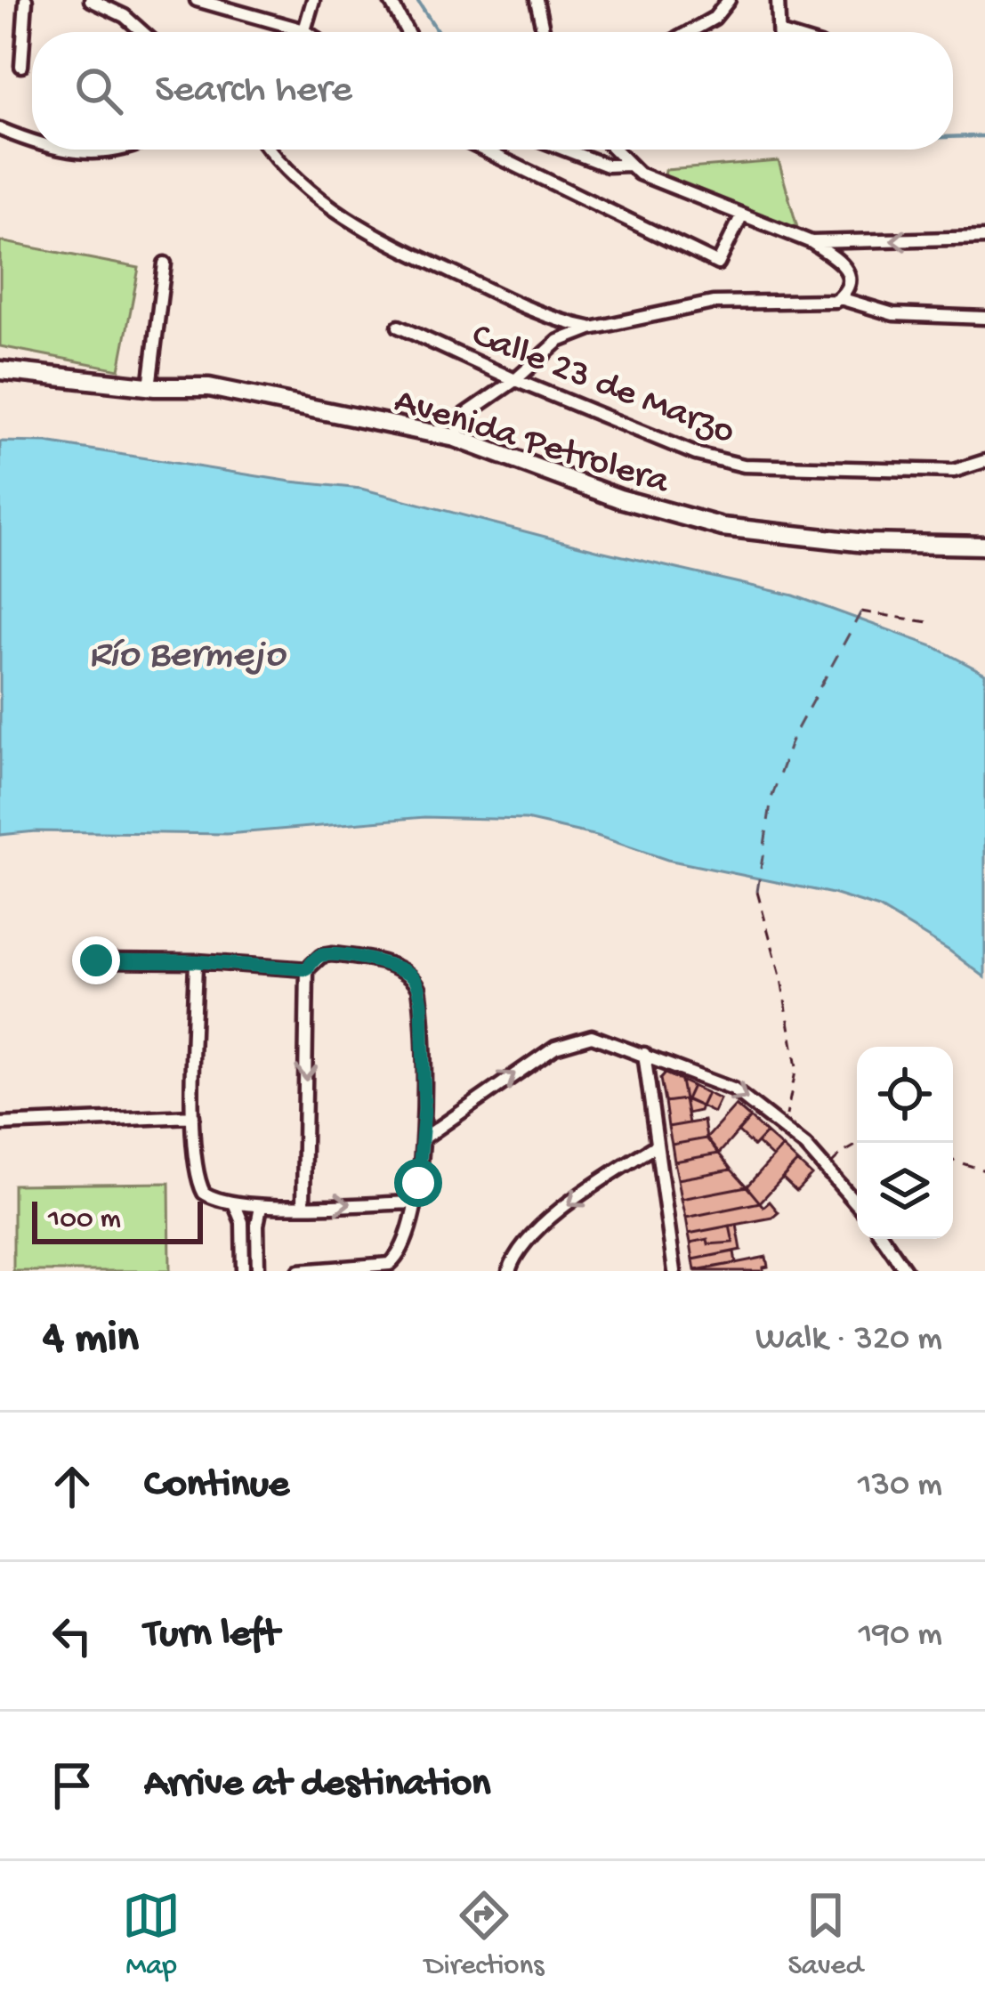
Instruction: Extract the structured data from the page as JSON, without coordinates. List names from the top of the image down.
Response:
{
  "streets": {
    "highway": ["Avenida Petrolera"],
    "street": ["Calle 23 de Marzo"]
  },
  "water": ["Río Bermejo"],
  "scale_bar": "100 m",
  "page": {
    "search": "Search here",
    "scale": "100 m",
    "heading": ["4 min", "Walk · 320 m"],
    "list": [
      ["Continue", "130 m"],
      ["Turn left", "190 m"],
      "Arrive at destination"
    ],
    "nav": ["Map", "Directions", "Saved"]
  }
}
